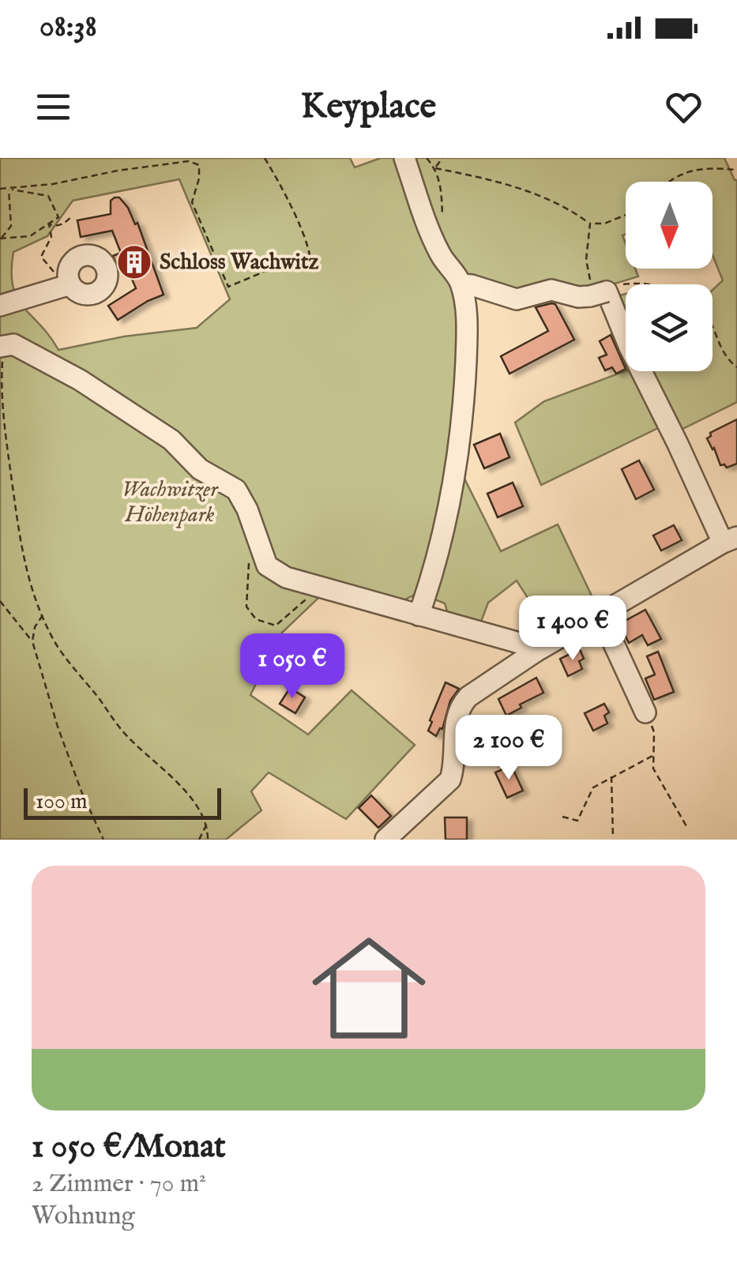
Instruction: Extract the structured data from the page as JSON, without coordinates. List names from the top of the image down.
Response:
{
  "parks": ["Wachwitzer Höhenpark"],
  "places": {
    "building": ["Schloss Wachwitz"]
  },
  "scale_bar": "100 m",
  "north": "bottom",
  "page": {
    "status": "08:38",
    "header": "Keyplace",
    "price": ["1 400 €", "1 050 €", "2 100 €"],
    "scale": "100 m",
    "list": [
      {
        "name": "1 050 €/Monat",
        "note": "2 Zimmer · 70 m² · Wohnung"
      }
    ]
  }
}
